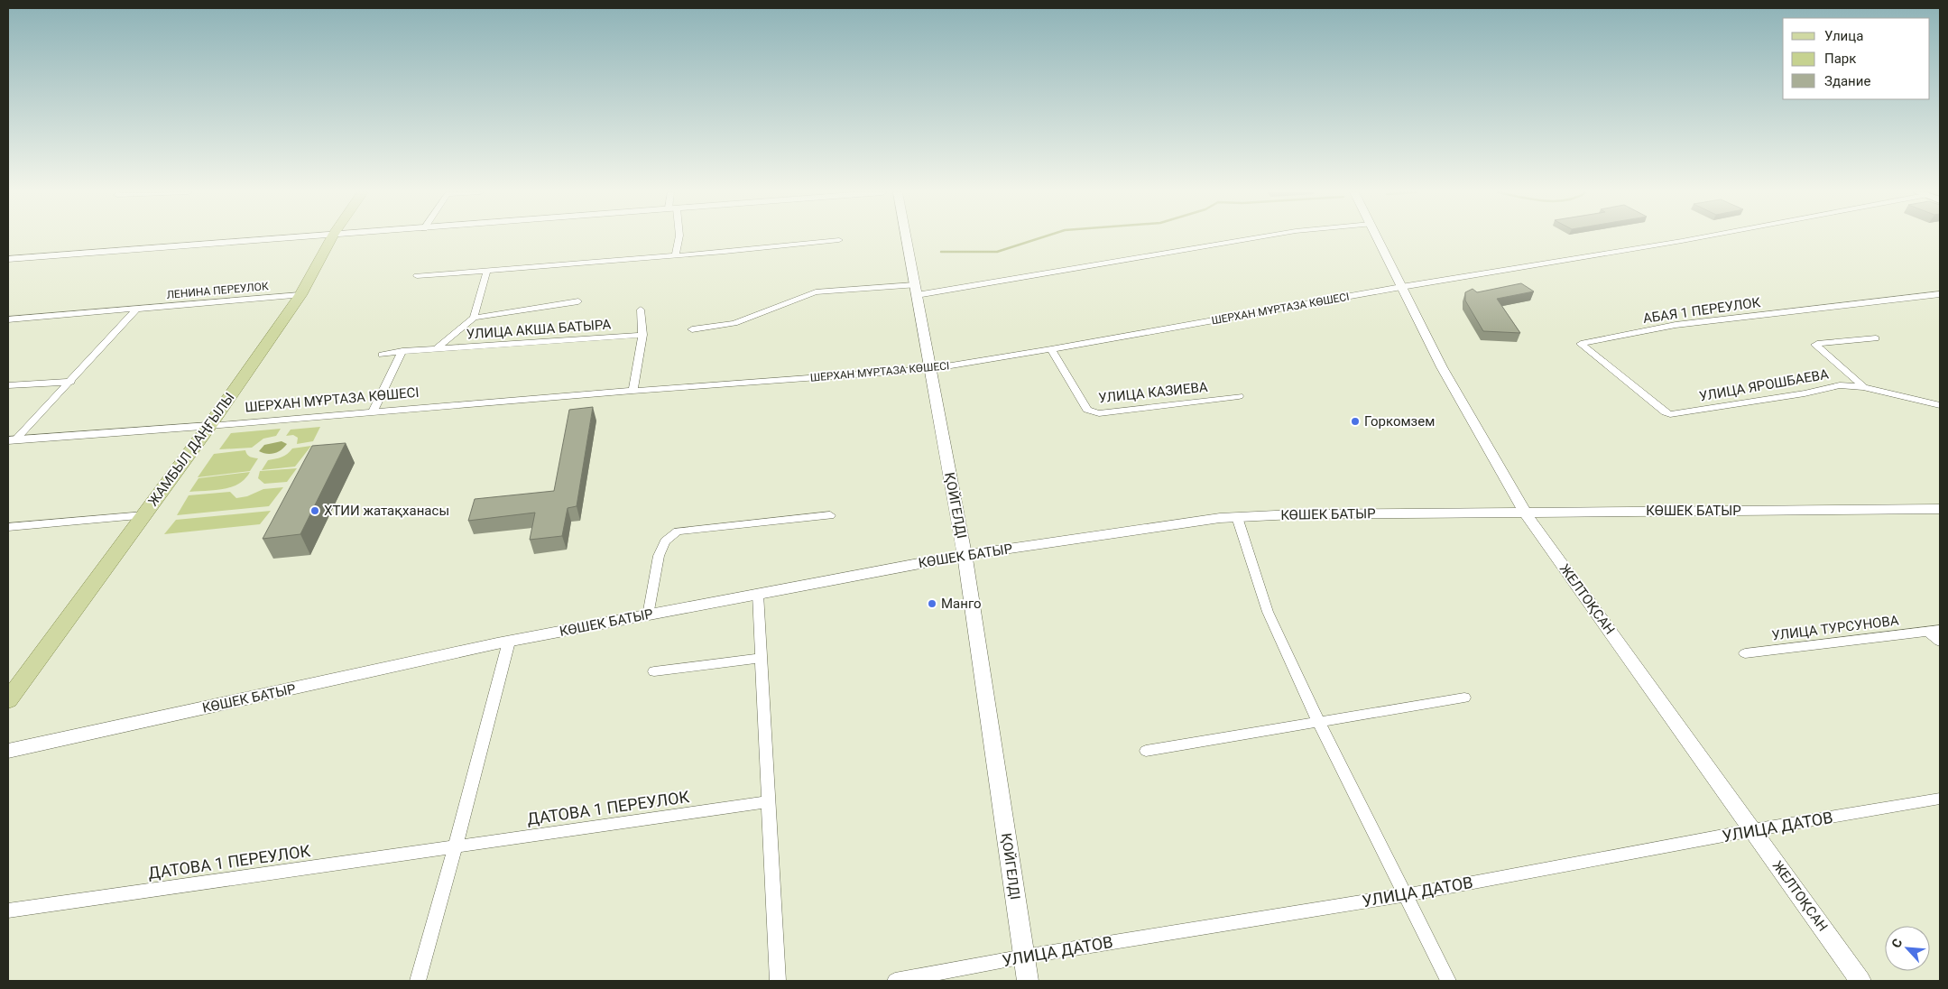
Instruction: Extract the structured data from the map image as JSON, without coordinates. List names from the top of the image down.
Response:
{
  "streets": {
    "main road": ["ЖАМБЫЛ ДАҢҒЫЛЫ"],
    "street": [
      "ЛЕНИНА ПЕРЕУЛОК",
      "ШЕРХАН МҰРТАЗА КӨШЕСІ",
      "АБАЯ 1 ПЕРЕУЛОК",
      "УЛИЦА АКША БАТЫРА",
      "УЛИЦА ЯРОШБАЕВА",
      "УЛИЦА КАЗИЕВА",
      "ҚОЙГЕЛДІ",
      "КӨШЕК БАТЫР",
      "ЖЕЛТОҚСАН",
      "УЛИЦА ТУРСУНОВА",
      "ДАТОВА 1 ПЕРЕУЛОК",
      "УЛИЦА ДАТОВ"
    ]
  },
  "crossings": [
    ["ЛЕНИНА ПЕРЕУЛОК", "ЖАМБЫЛ ДАҢҒЫЛЫ"],
    ["ШЕРХАН МҰРТАЗА КӨШЕСІ", "УЛИЦА КАЗИЕВА"],
    ["ШЕРХАН МҰРТАЗА КӨШЕСІ", "ЖАМБЫЛ ДАҢҒЫЛЫ"],
    ["ШЕРХАН МҰРТАЗА КӨШЕСІ", "ҚОЙГЕЛДІ"],
    ["ШЕРХАН МҰРТАЗА КӨШЕСІ", "ЖЕЛТОҚСАН"],
    ["АБАЯ 1 ПЕРЕУЛОК", "УЛИЦА ЯРОШБАЕВА"],
    ["ҚОЙГЕЛДІ", "КӨШЕК БАТЫР"],
    ["ҚОЙГЕЛДІ", "УЛИЦА ДАТОВ"],
    ["КӨШЕК БАТЫР", "ЖЕЛТОҚСАН"],
    ["ЖЕЛТОҚСАН", "УЛИЦА ДАТОВ"]
  ],
  "places": ["Горкомзем", "ХТИИ жатақханасы", "Манго"],
  "legend": ["Улица", "Парк", "Здание"],
  "north": "top left"
}
